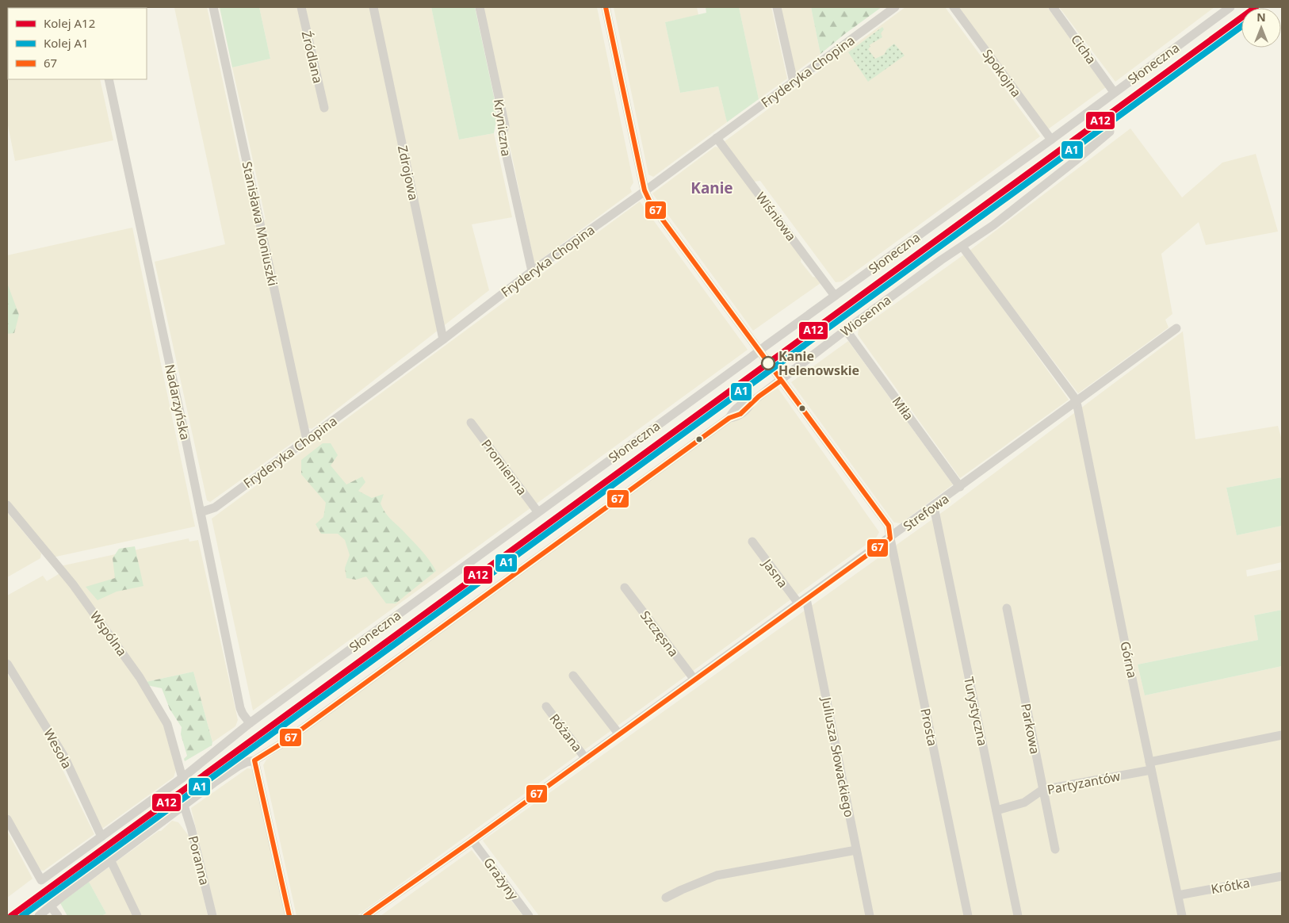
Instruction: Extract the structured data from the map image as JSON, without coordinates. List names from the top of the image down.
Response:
{
  "streets": {
    "street": [
      "Cicha",
      "Źródlana",
      "Słoneczna",
      "Fryderyka Chopina",
      "Spokojna",
      "Kryniczna",
      "Zdrojowa",
      "Wiśniowa",
      "Stanisława Moniuszki",
      "Wiosenna",
      "Nadarzyńska",
      "Miła",
      "Promienna",
      "Strefowa",
      "Jasna",
      "Wspólna",
      "Szczęsna",
      "Górna",
      "Turystyczna",
      "Prosta",
      "Parkowa",
      "Różana",
      "Wesoła",
      "Juliusza Słowackiego",
      "Partyzantów",
      "Poranna",
      "Grażyny",
      "Krótka"
    ]
  },
  "crossings": [
    ["Cicha", "Słoneczna"],
    ["Słoneczna", "Spokojna"],
    ["Słoneczna", "Wiśniowa"],
    ["Słoneczna", "Nadarzyńska"],
    ["Słoneczna", "Promienna"],
    ["Słoneczna", "Wspólna"],
    ["Słoneczna", "Prosta"],
    ["Słoneczna", "Wesoła"],
    ["Fryderyka Chopina", "Kryniczna"],
    ["Fryderyka Chopina", "Zdrojowa"],
    ["Fryderyka Chopina", "Wiśniowa"],
    ["Fryderyka Chopina", "Stanisława Moniuszki"],
    ["Fryderyka Chopina", "Nadarzyńska"],
    ["Fryderyka Chopina", "Prosta"],
    ["Wiosenna", "Miła"],
    ["Wiosenna", "Prosta"],
    ["Wiosenna", "Poranna"],
    ["Miła", "Strefowa"],
    ["Strefowa", "Jasna"],
    ["Strefowa", "Szczęsna"],
    ["Strefowa", "Górna"],
    ["Strefowa", "Turystyczna"],
    ["Strefowa", "Prosta"],
    ["Strefowa", "Różana"],
    ["Strefowa", "Juliusza Słowackiego"],
    ["Strefowa", "Grażyny"],
    ["Jasna", "Juliusza Słowackiego"],
    ["Górna", "Partyzantów"],
    ["Górna", "Krótka"],
    ["Turystyczna", "Partyzantów"],
    ["Parkowa", "Partyzantów"]
  ],
  "districts": ["Kanie"],
  "places": ["Kanie Helenowskie"],
  "lines": ["rail line A12", "transit line 67", "rail line A1"],
  "legend": ["Kolej A12", "Kolej A1", "67"],
  "north": "top"
}
